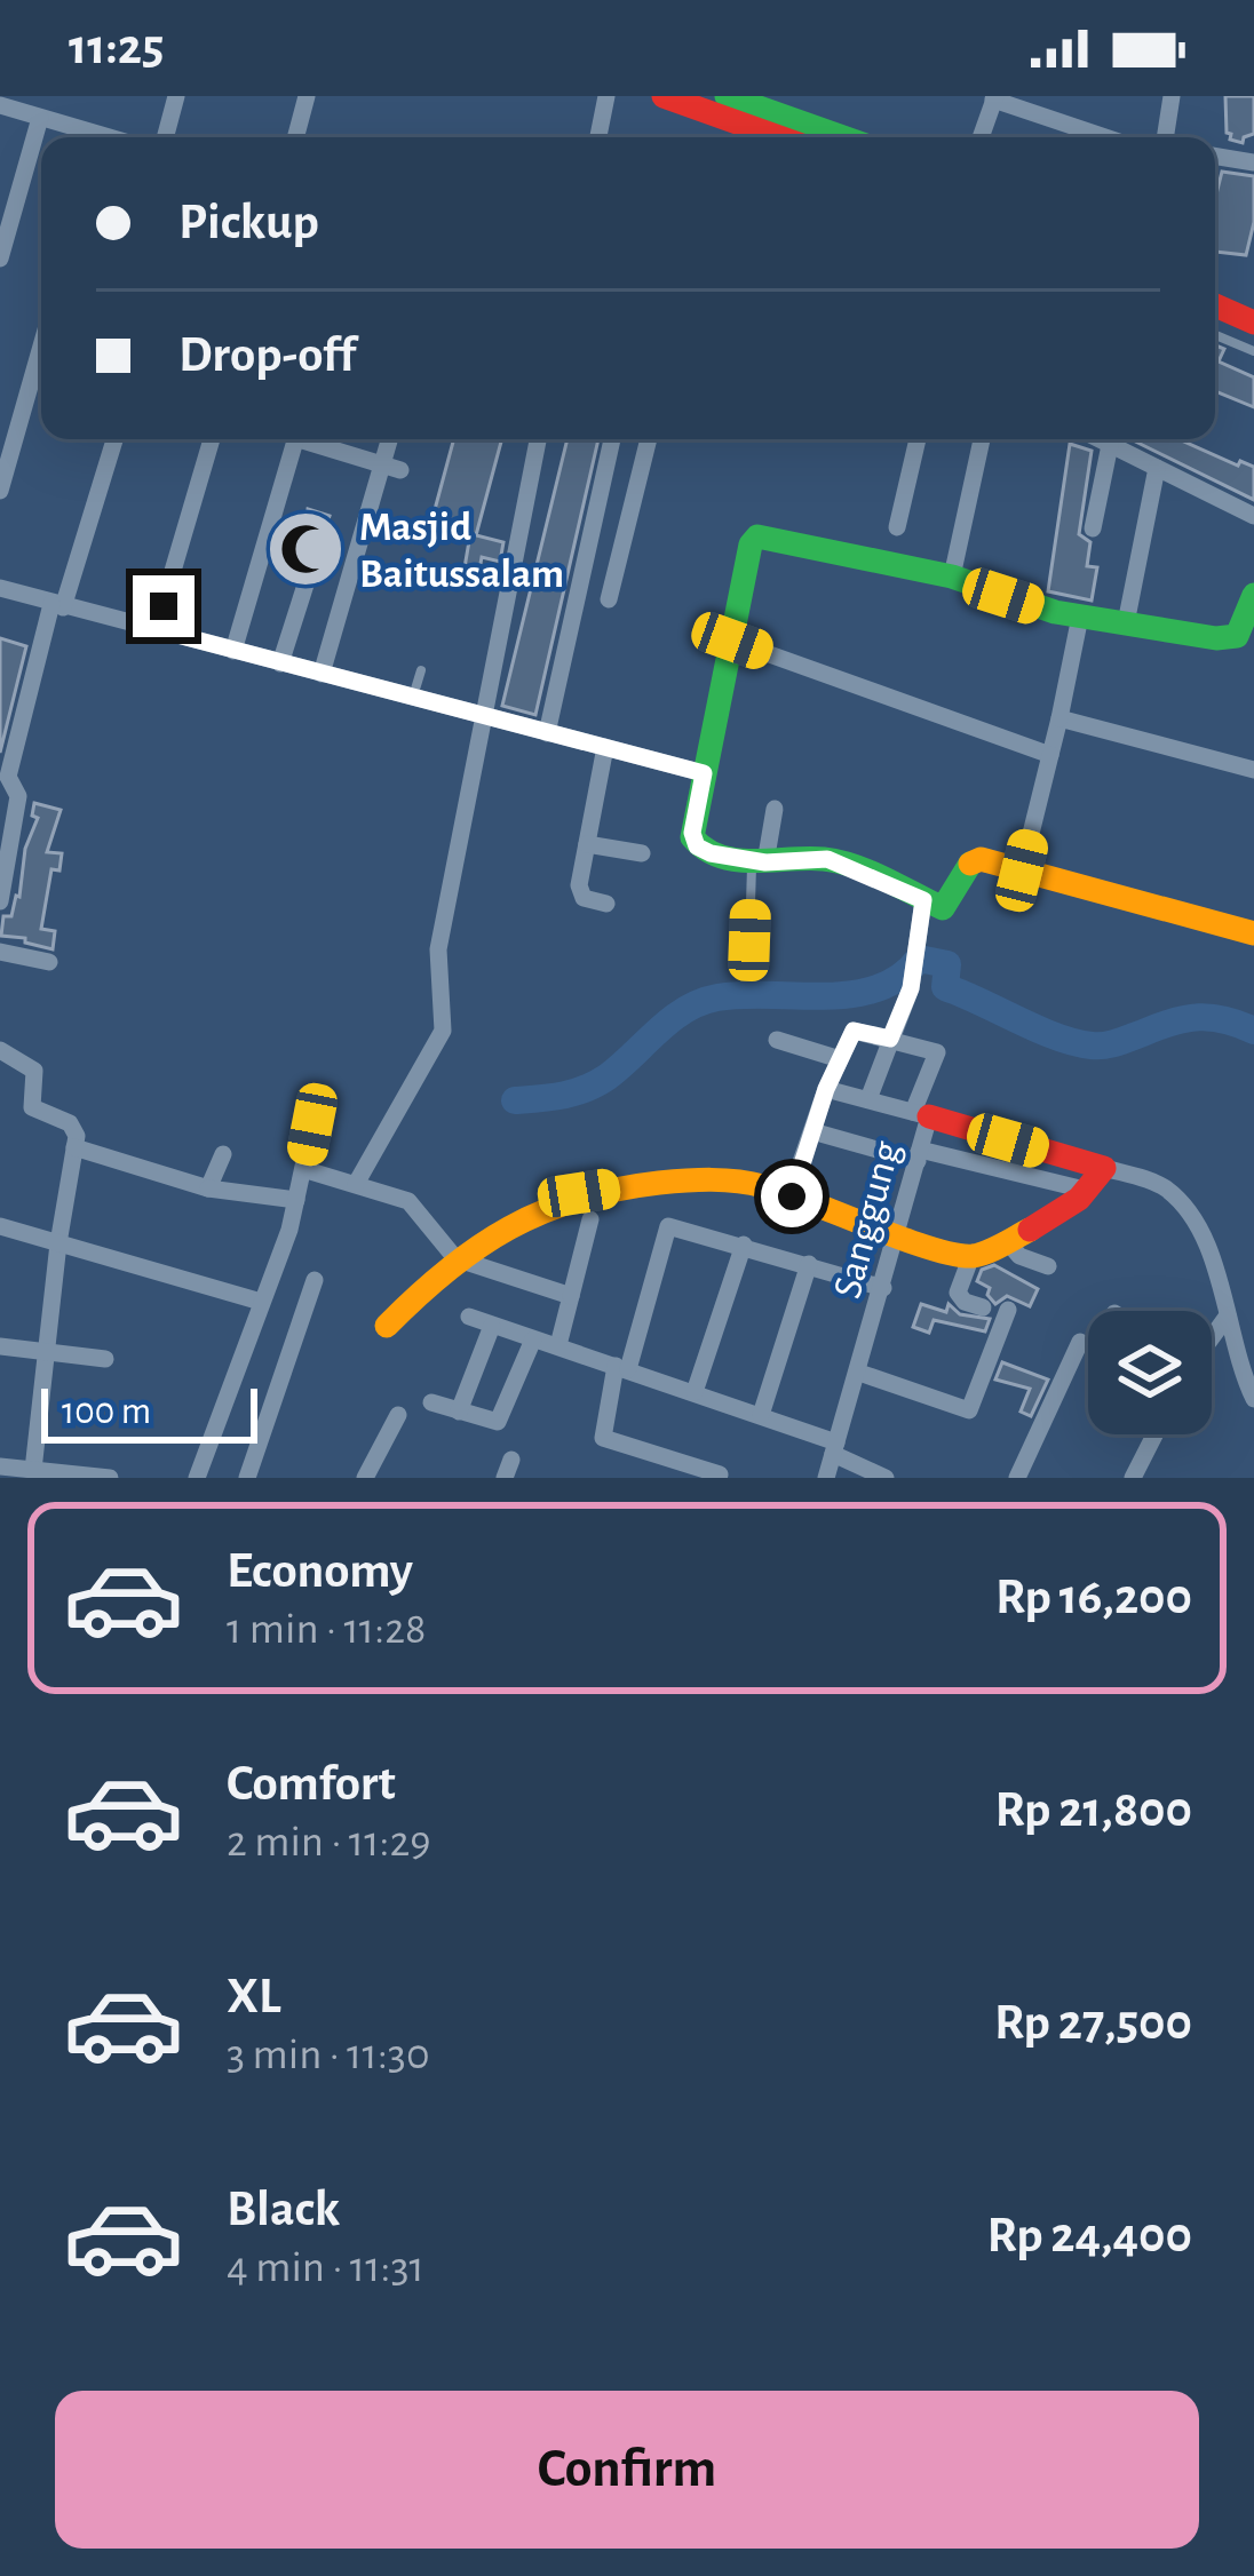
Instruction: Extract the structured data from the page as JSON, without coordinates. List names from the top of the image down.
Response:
{
  "streets": {
    "street": ["Sanggung"]
  },
  "places": {
    "mosque": ["Masjid Baitussalam"]
  },
  "scale_bar": "100 m",
  "page": {
    "status": "11:25",
    "banner": ["Pickup", "Drop-off"],
    "scale": "100 m",
    "list": [
      {
        "name": "Economy",
        "note": "1 min · 11:28",
        "value": "Rp 16,200"
      },
      {
        "name": "Comfort",
        "note": "2 min · 11:29",
        "value": "Rp 21,800"
      },
      {
        "name": "XL",
        "note": "3 min · 11:30",
        "value": "Rp 27,500"
      },
      {
        "name": "Black",
        "note": "4 min · 11:31",
        "value": "Rp 24,400"
      }
    ],
    "buttons": "Confirm"
  }
}
